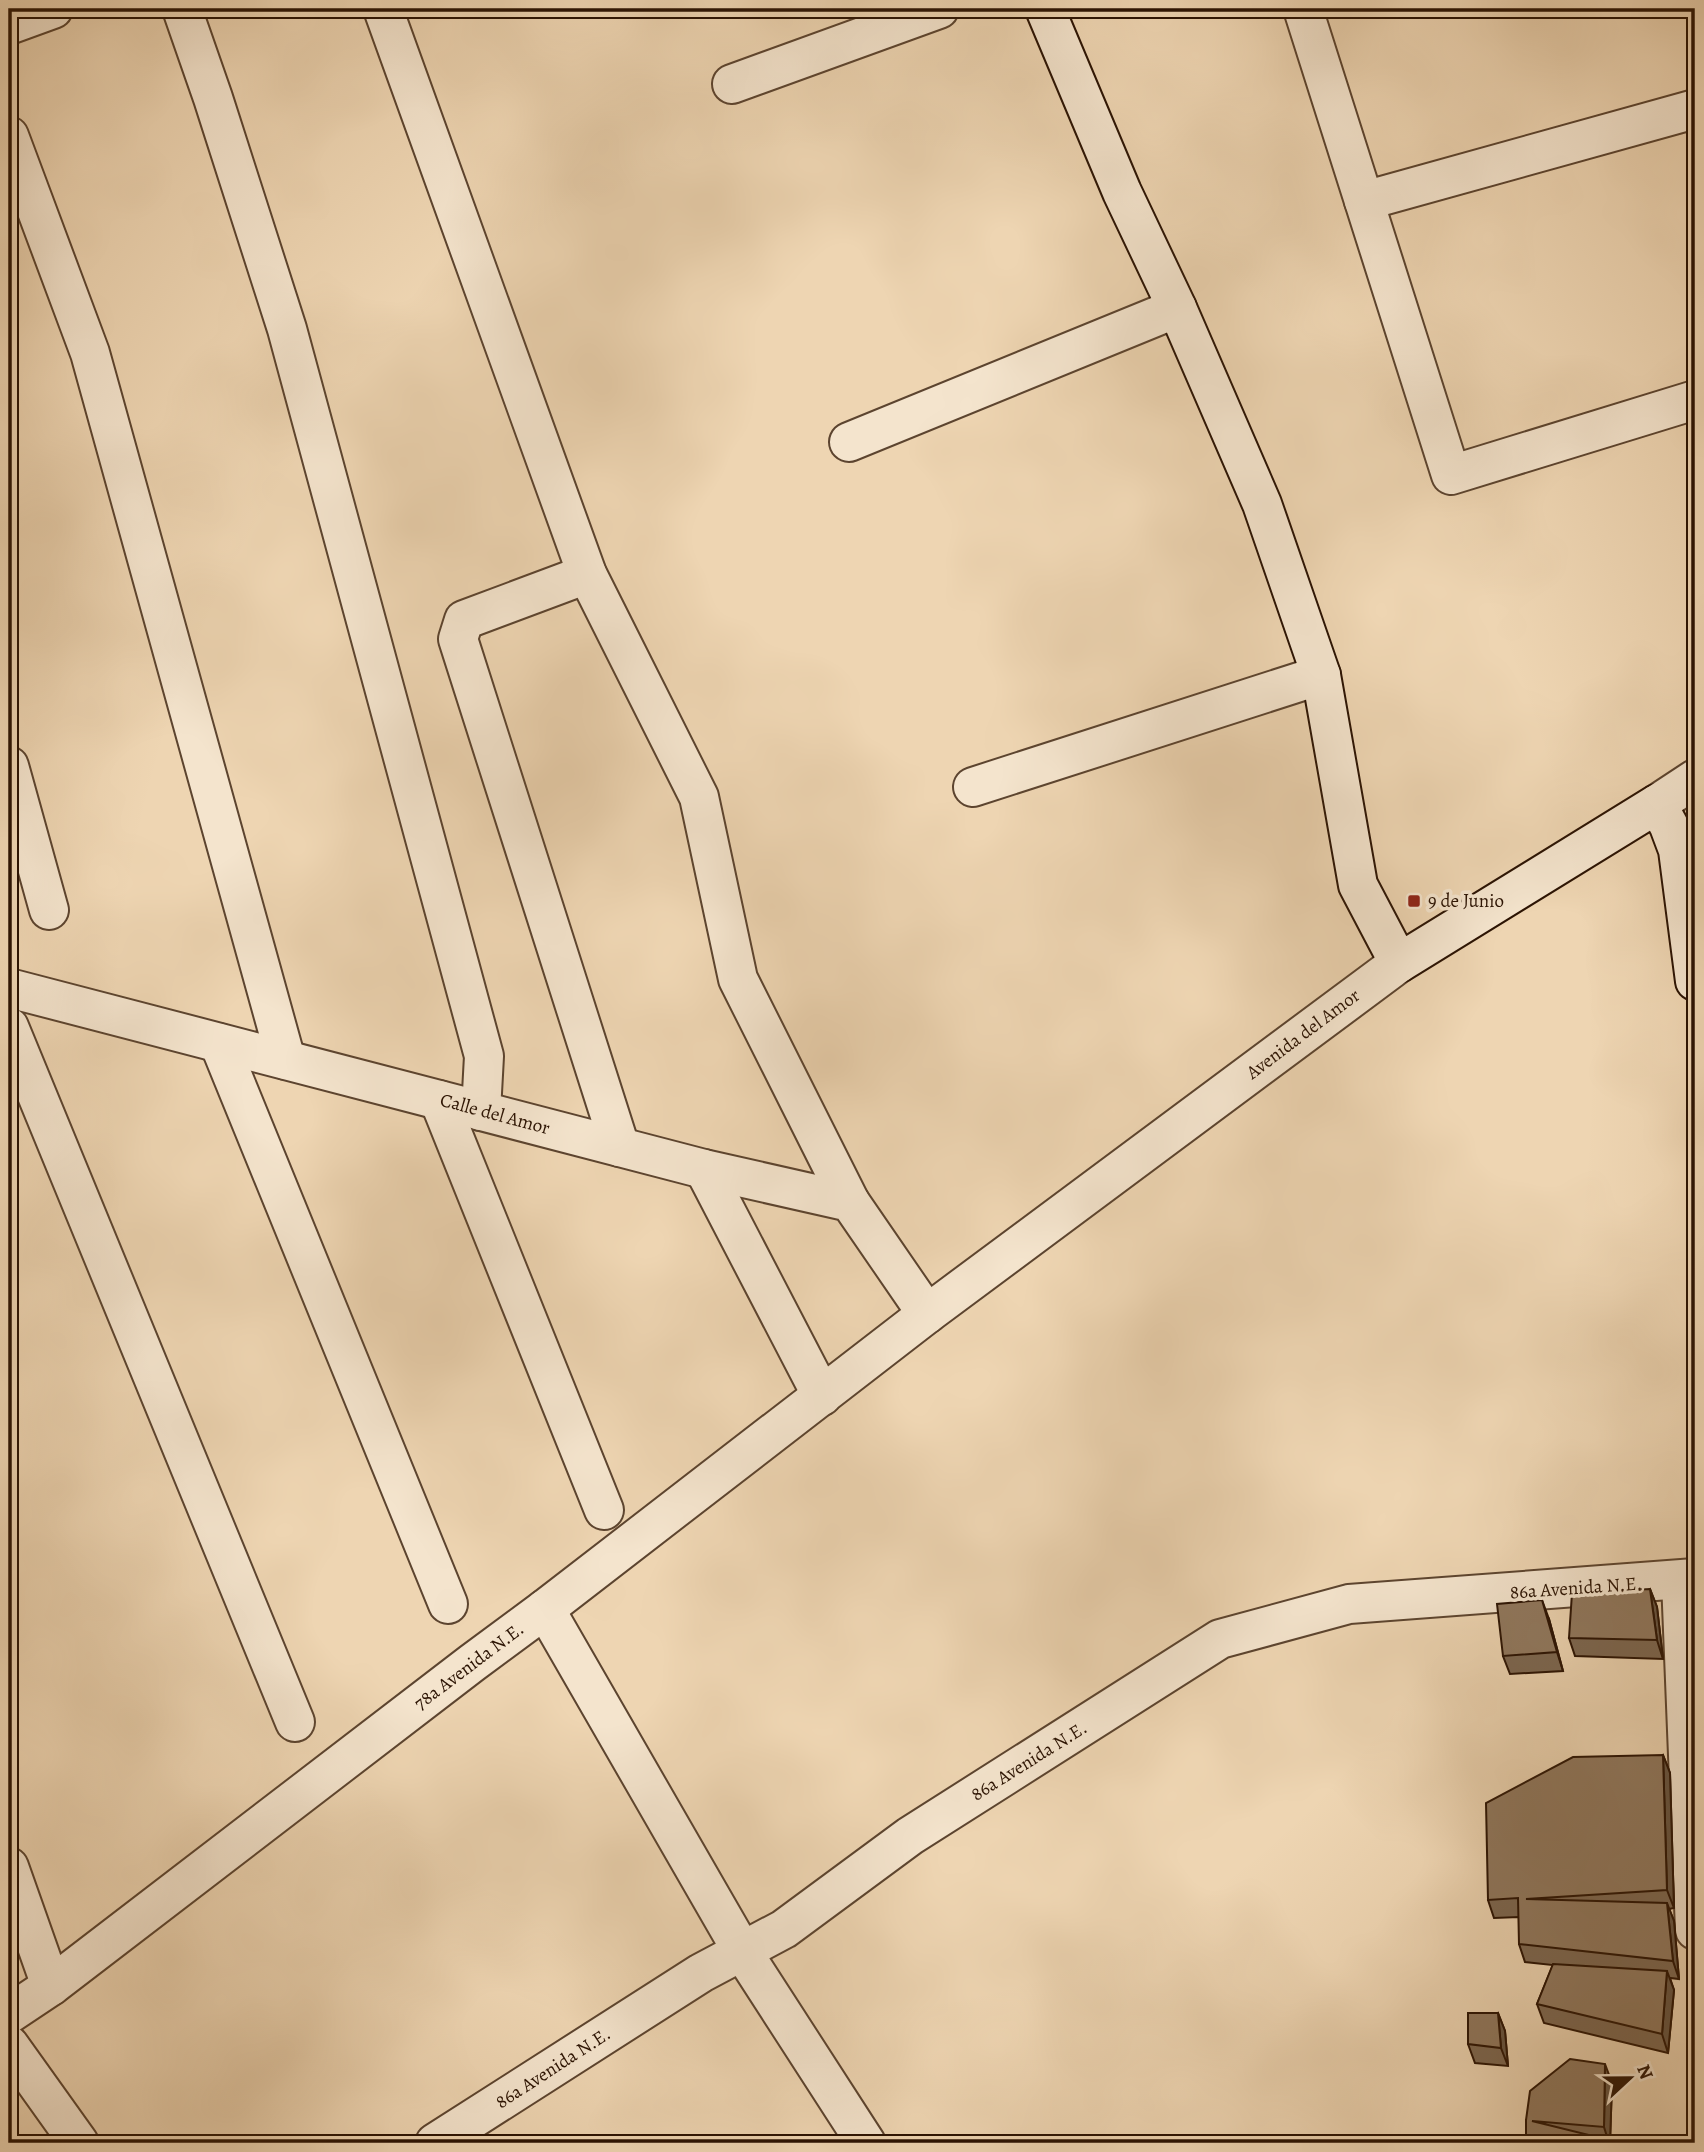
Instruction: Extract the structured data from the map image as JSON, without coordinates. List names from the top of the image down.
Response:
{
  "streets": {
    "street": [
      "Avenida del Amor",
      "Calle del Amor",
      "86a Avenida N.E.",
      "78a Avenida N.E."
    ]
  },
  "crossings": [
    ["Avenida del Amor", "78a Avenida N.E."]
  ],
  "places": {
    "transit": ["9 de Junio"]
  },
  "north": "right"
}
